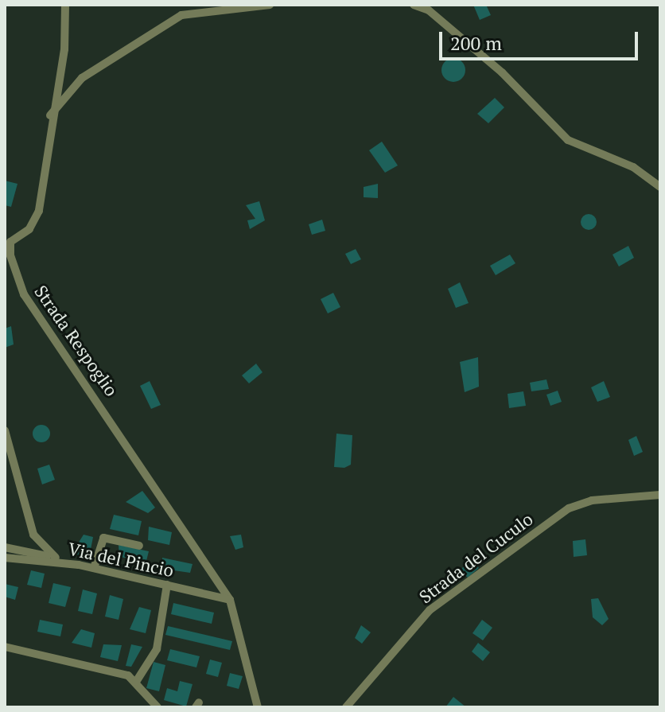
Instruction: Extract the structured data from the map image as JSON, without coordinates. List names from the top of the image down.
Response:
{
  "streets": {
    "street": ["Strada Respoglio", "Strada del Cuculo", "Via del Pincio"]
  },
  "crossings": [
    ["Strada Respoglio", "Via del Pincio"]
  ],
  "scale_bar": "200 m"
}
